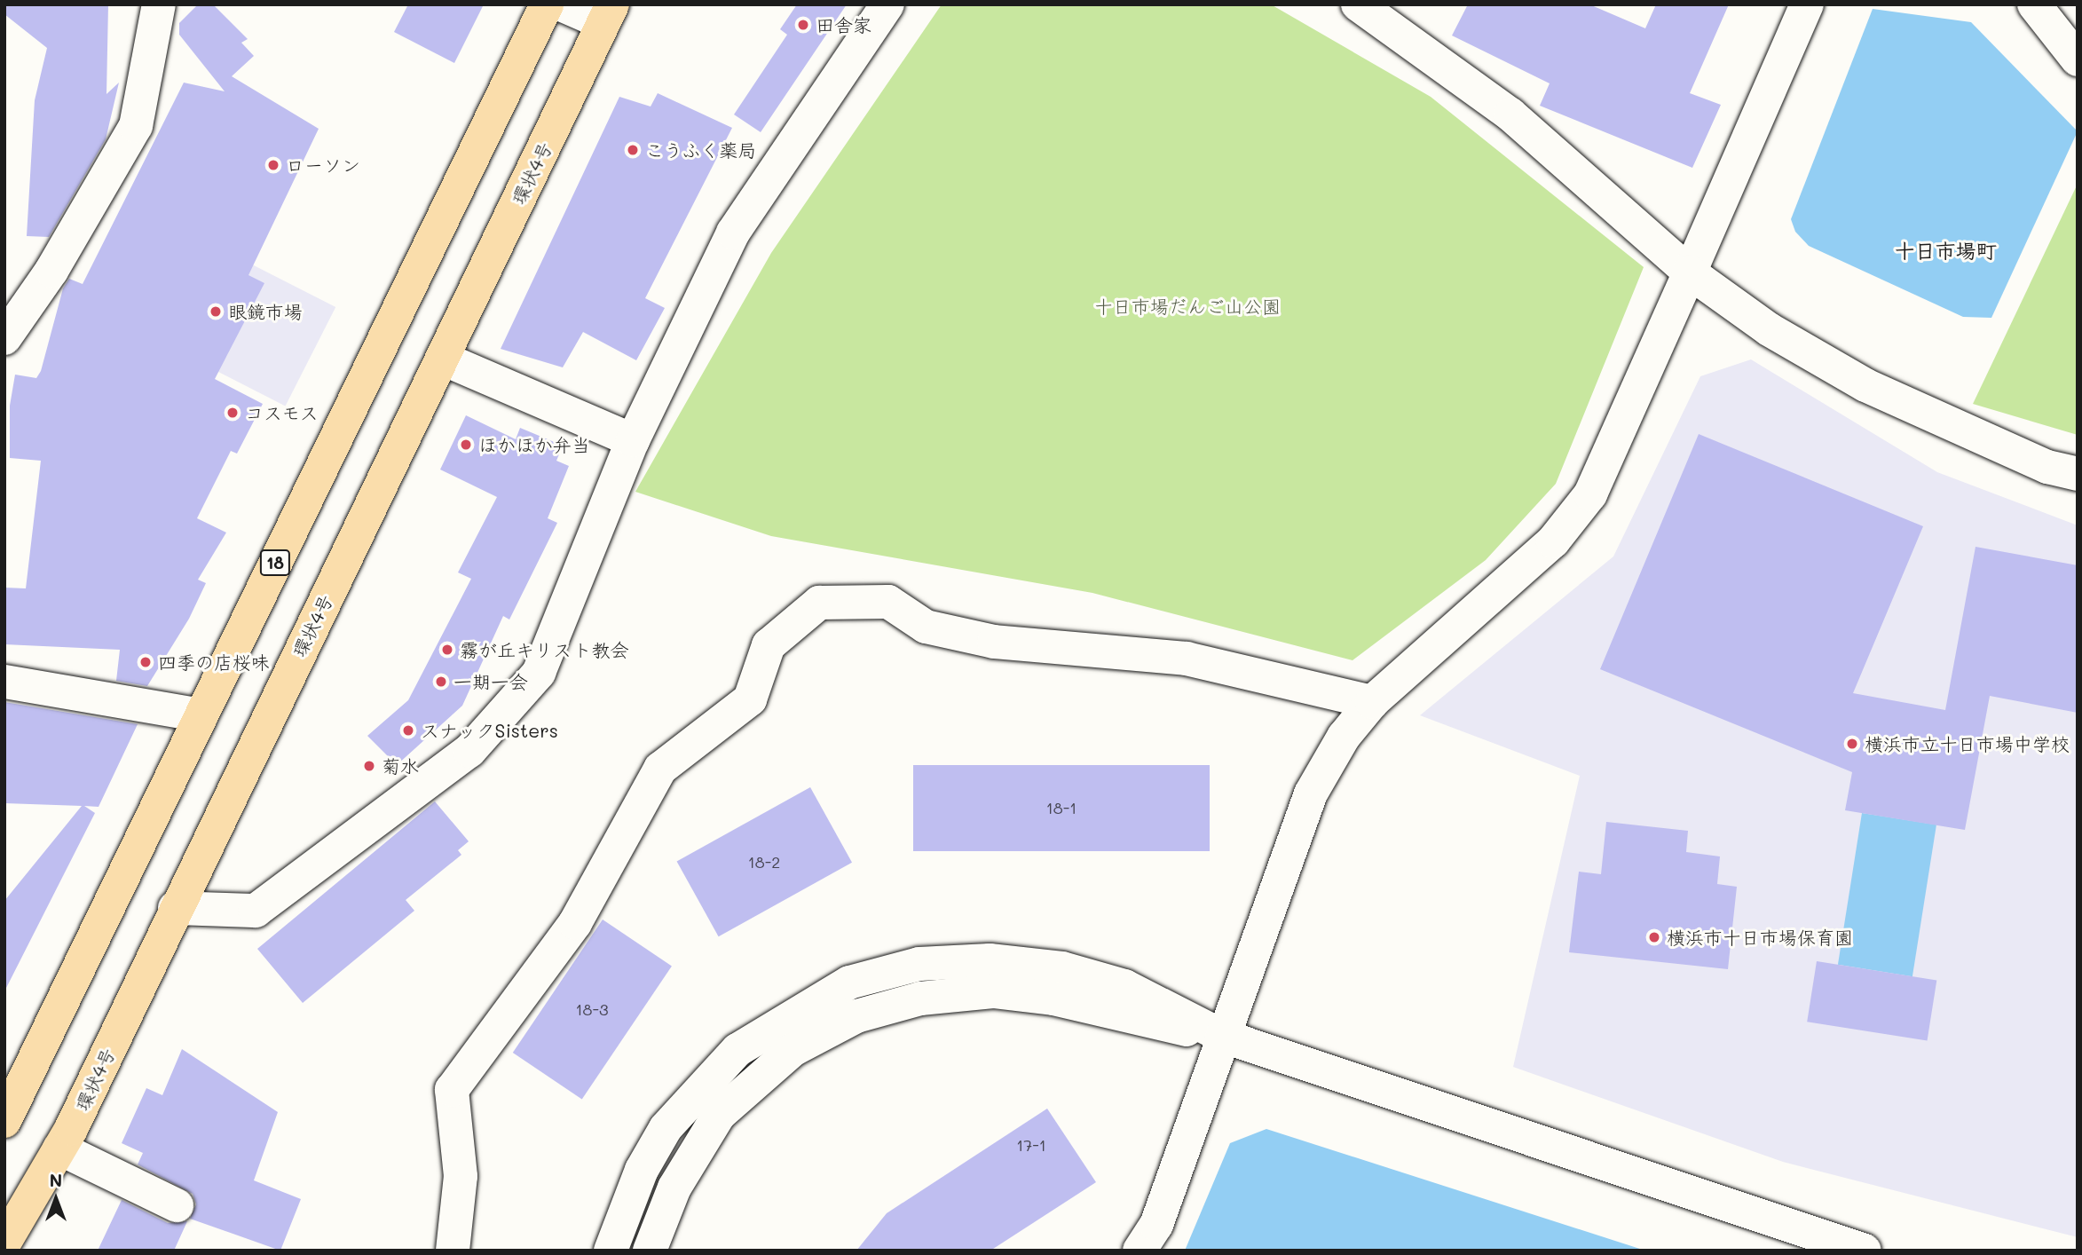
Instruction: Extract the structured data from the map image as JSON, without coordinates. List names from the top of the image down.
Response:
{
  "streets": {
    "main road": ["環状4号", "18"]
  },
  "districts": ["十日市場町"],
  "parks": ["十日市場だんご山公園"],
  "places": [
    "田舎家",
    "こうふく薬局",
    "ローソン",
    "眼鏡市場",
    "コスモス",
    "ほかほか弁当",
    "霧が丘キリスト教会",
    "四季の店桜味",
    "一期一会",
    "スナックSisters",
    "横浜市立十日市場中学校",
    "菊水",
    "横浜市十日市場保育園"
  ],
  "house_numbers": [
    "18-1",
    "18-2",
    "18-3",
    "17-1"
  ],
  "north": "top"
}
